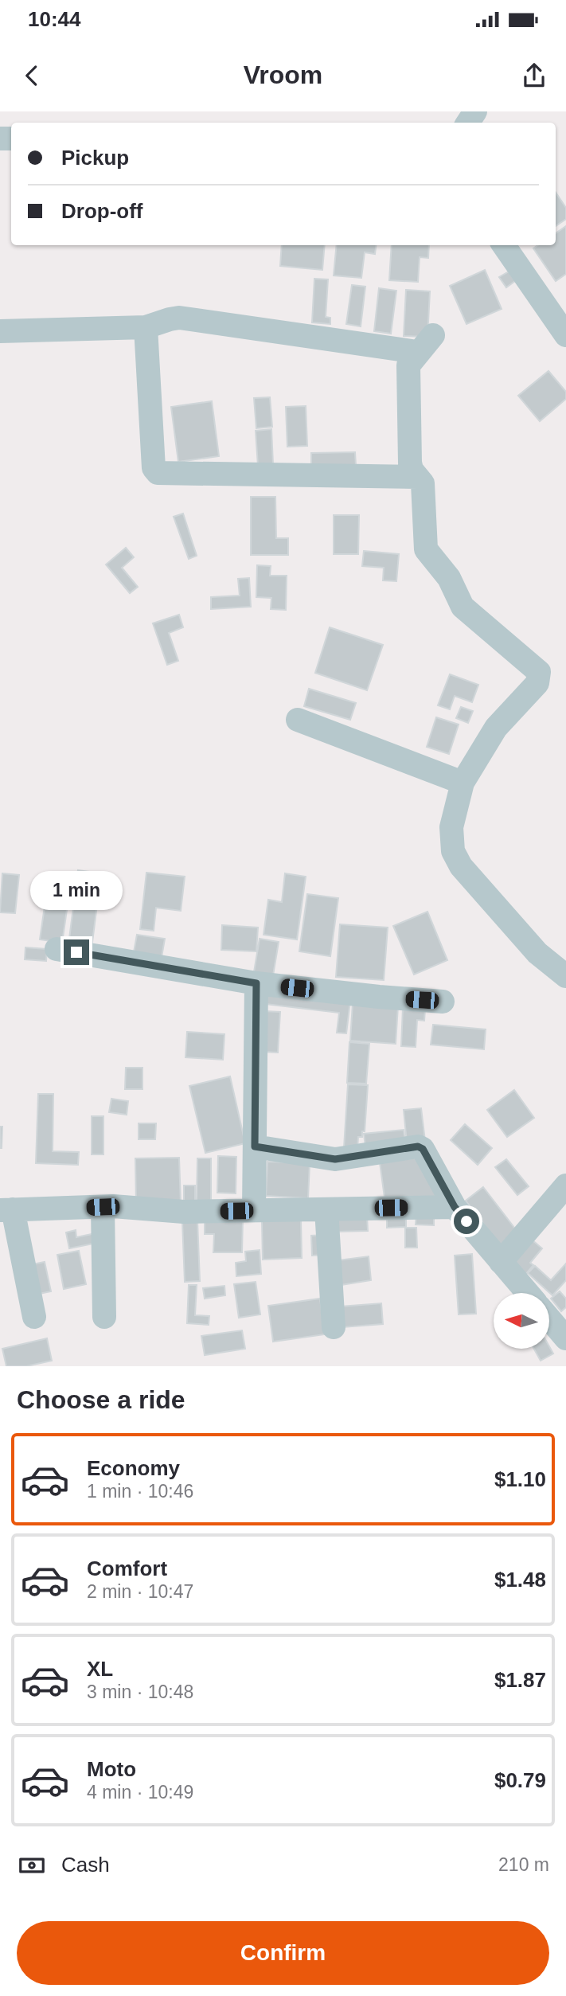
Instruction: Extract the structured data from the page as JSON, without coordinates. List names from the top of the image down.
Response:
{
  "north": "left",
  "page": {
    "status": "10:44",
    "header": "Vroom",
    "banner": ["Pickup", "Drop-off"],
    "bubble": "1 min",
    "heading": "Choose a ride",
    "list": [
      {
        "name": "Economy",
        "note": "1 min · 10:46",
        "value": "$1.10"
      },
      {
        "name": "Comfort",
        "note": "2 min · 10:47",
        "value": "$1.48"
      },
      {
        "name": "XL",
        "note": "3 min · 10:48",
        "value": "$1.87"
      },
      {
        "name": "Moto",
        "note": "4 min · 10:49",
        "value": "$0.79"
      }
    ],
    "pay": ["Cash", "210 m"],
    "buttons": "Confirm"
  }
}
